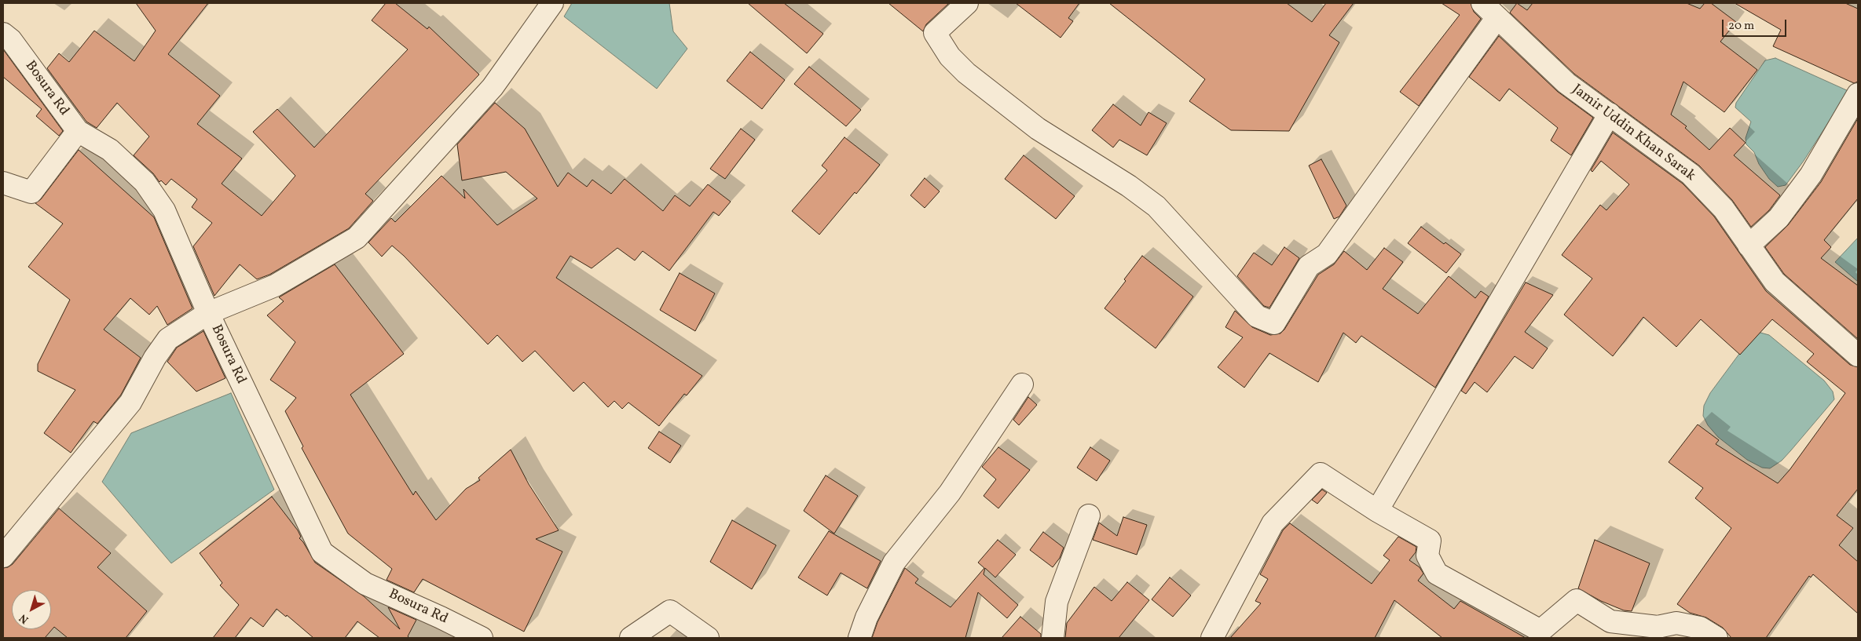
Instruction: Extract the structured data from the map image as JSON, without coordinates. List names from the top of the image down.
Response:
{
  "streets": {
    "street": ["Bosura Rd", "Jamir Uddin Khan Sarak"]
  },
  "scale_bar": "20 m",
  "north": "bottom left"
}
